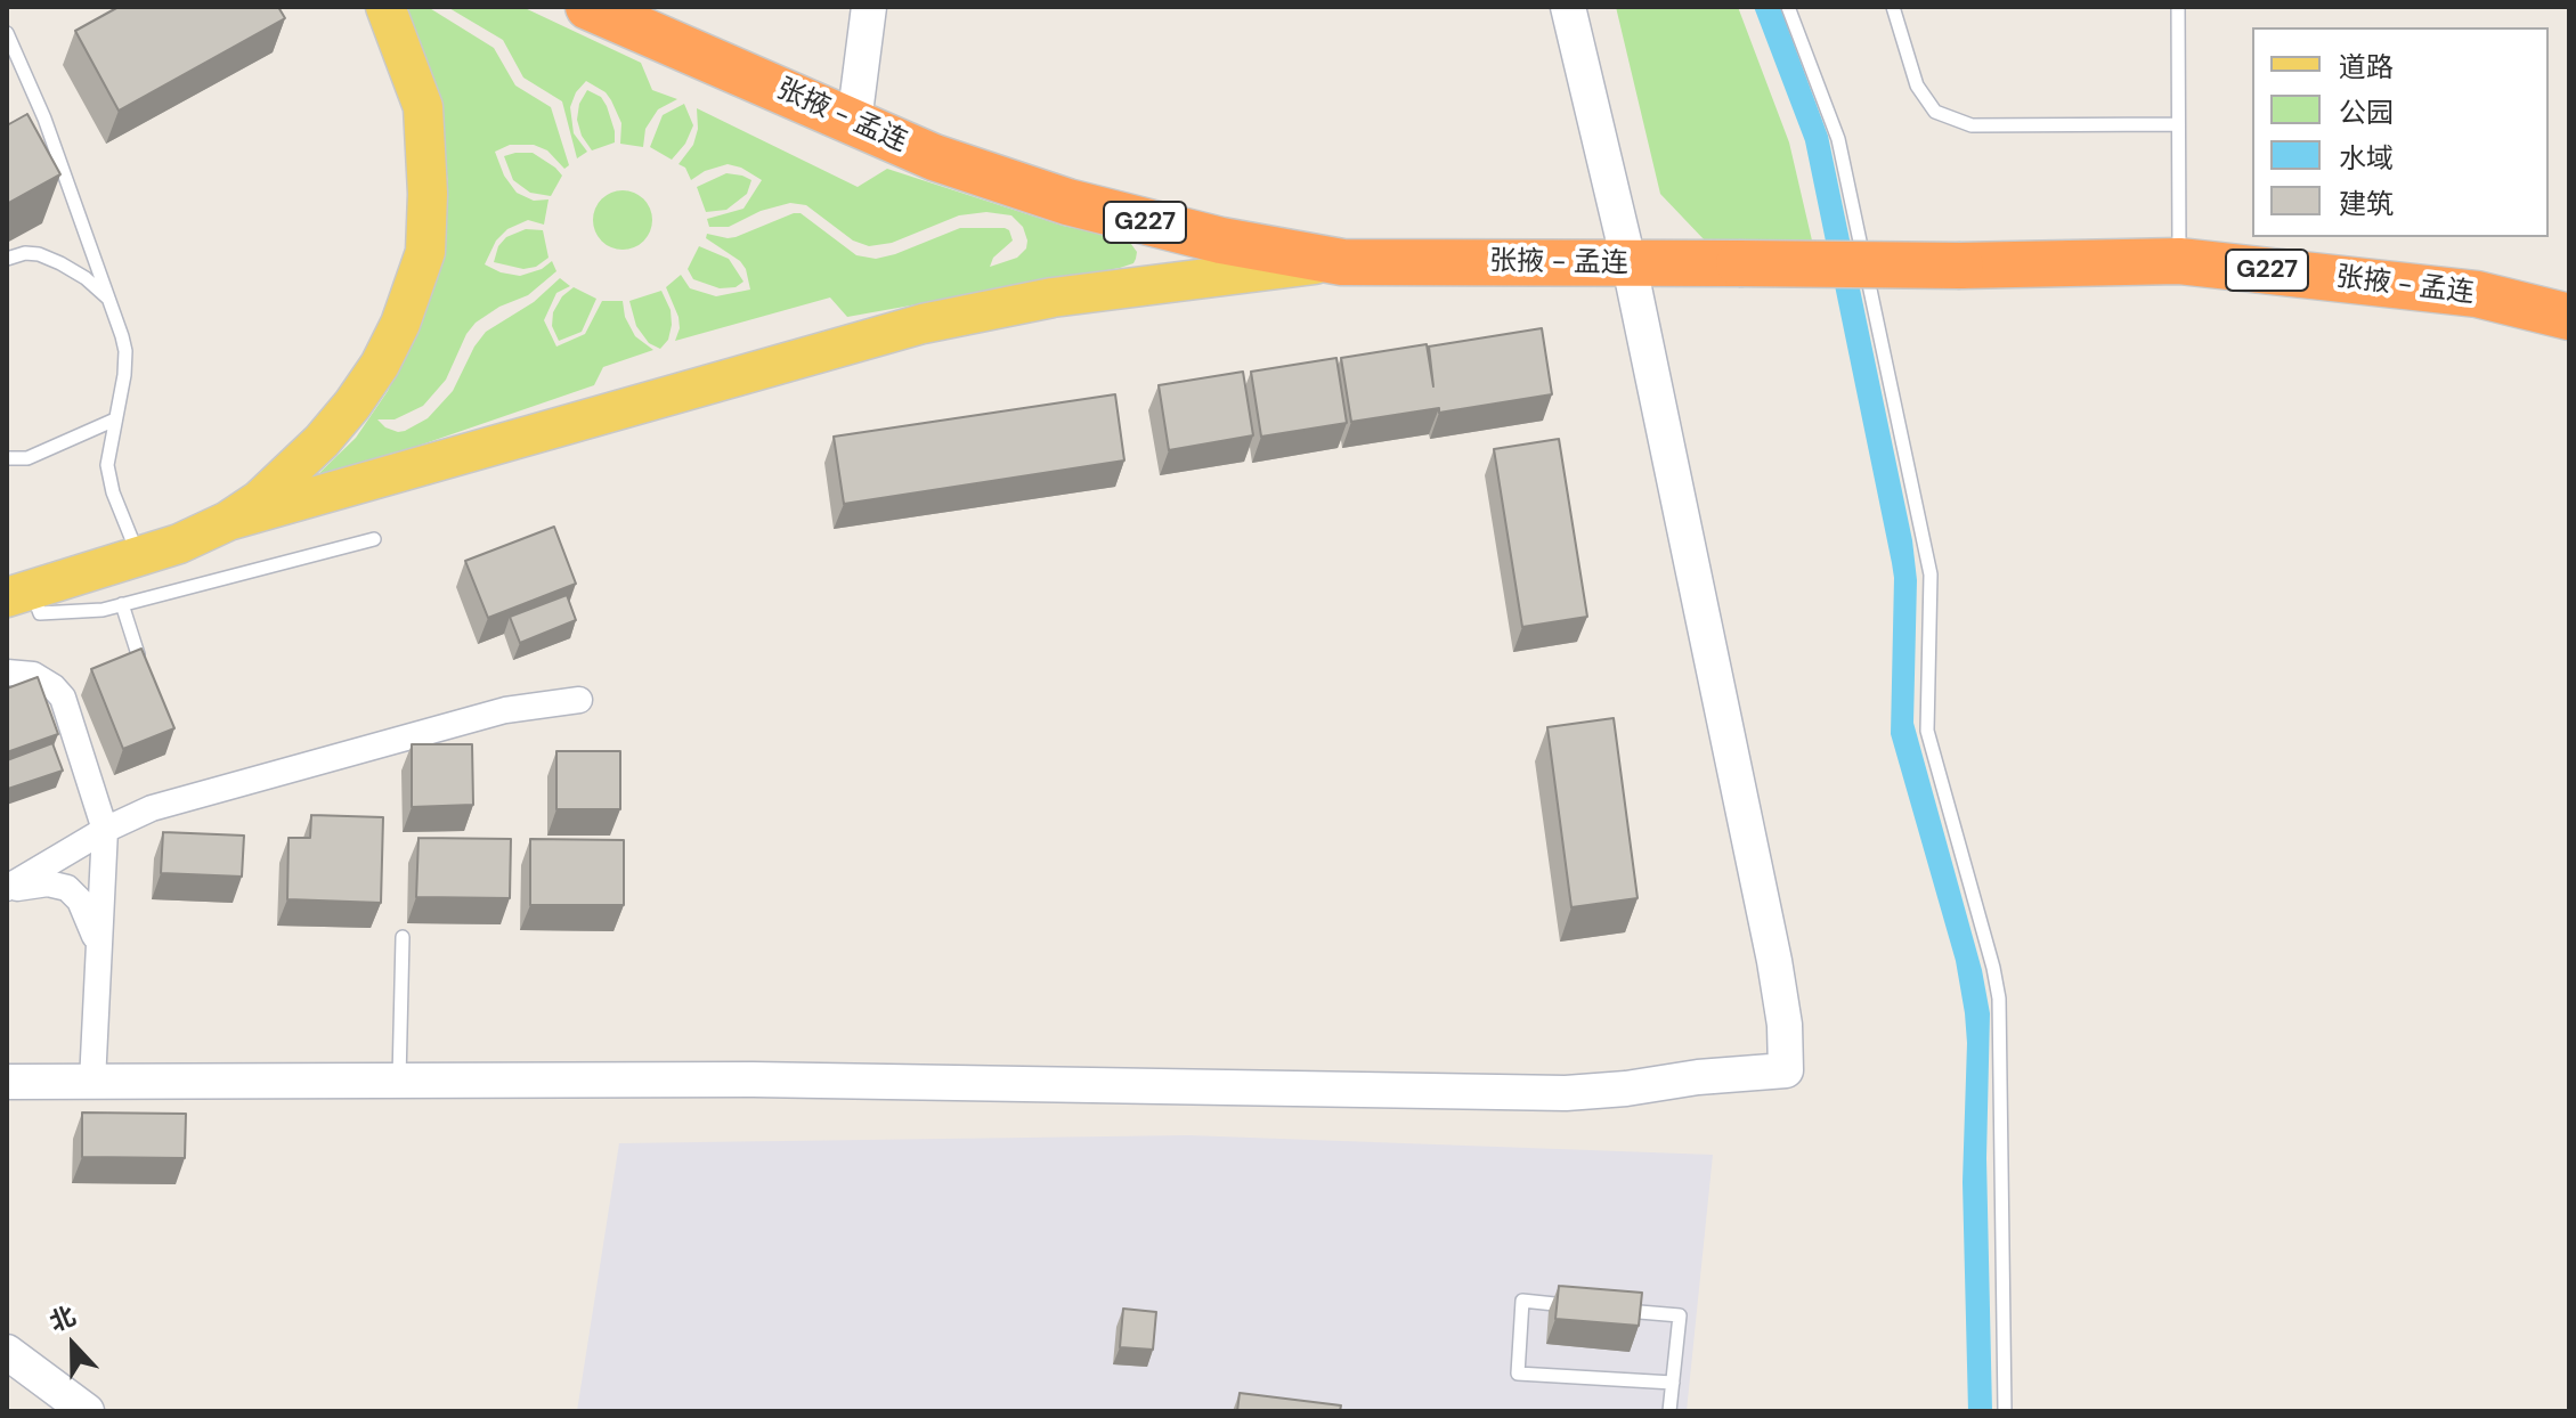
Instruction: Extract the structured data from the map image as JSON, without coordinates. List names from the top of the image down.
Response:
{
  "streets": {
    "highway": ["张掖 - 孟连", "G227"]
  },
  "legend": [
    "道路",
    "公园",
    "水域",
    "建筑"
  ],
  "north": "top"
}
